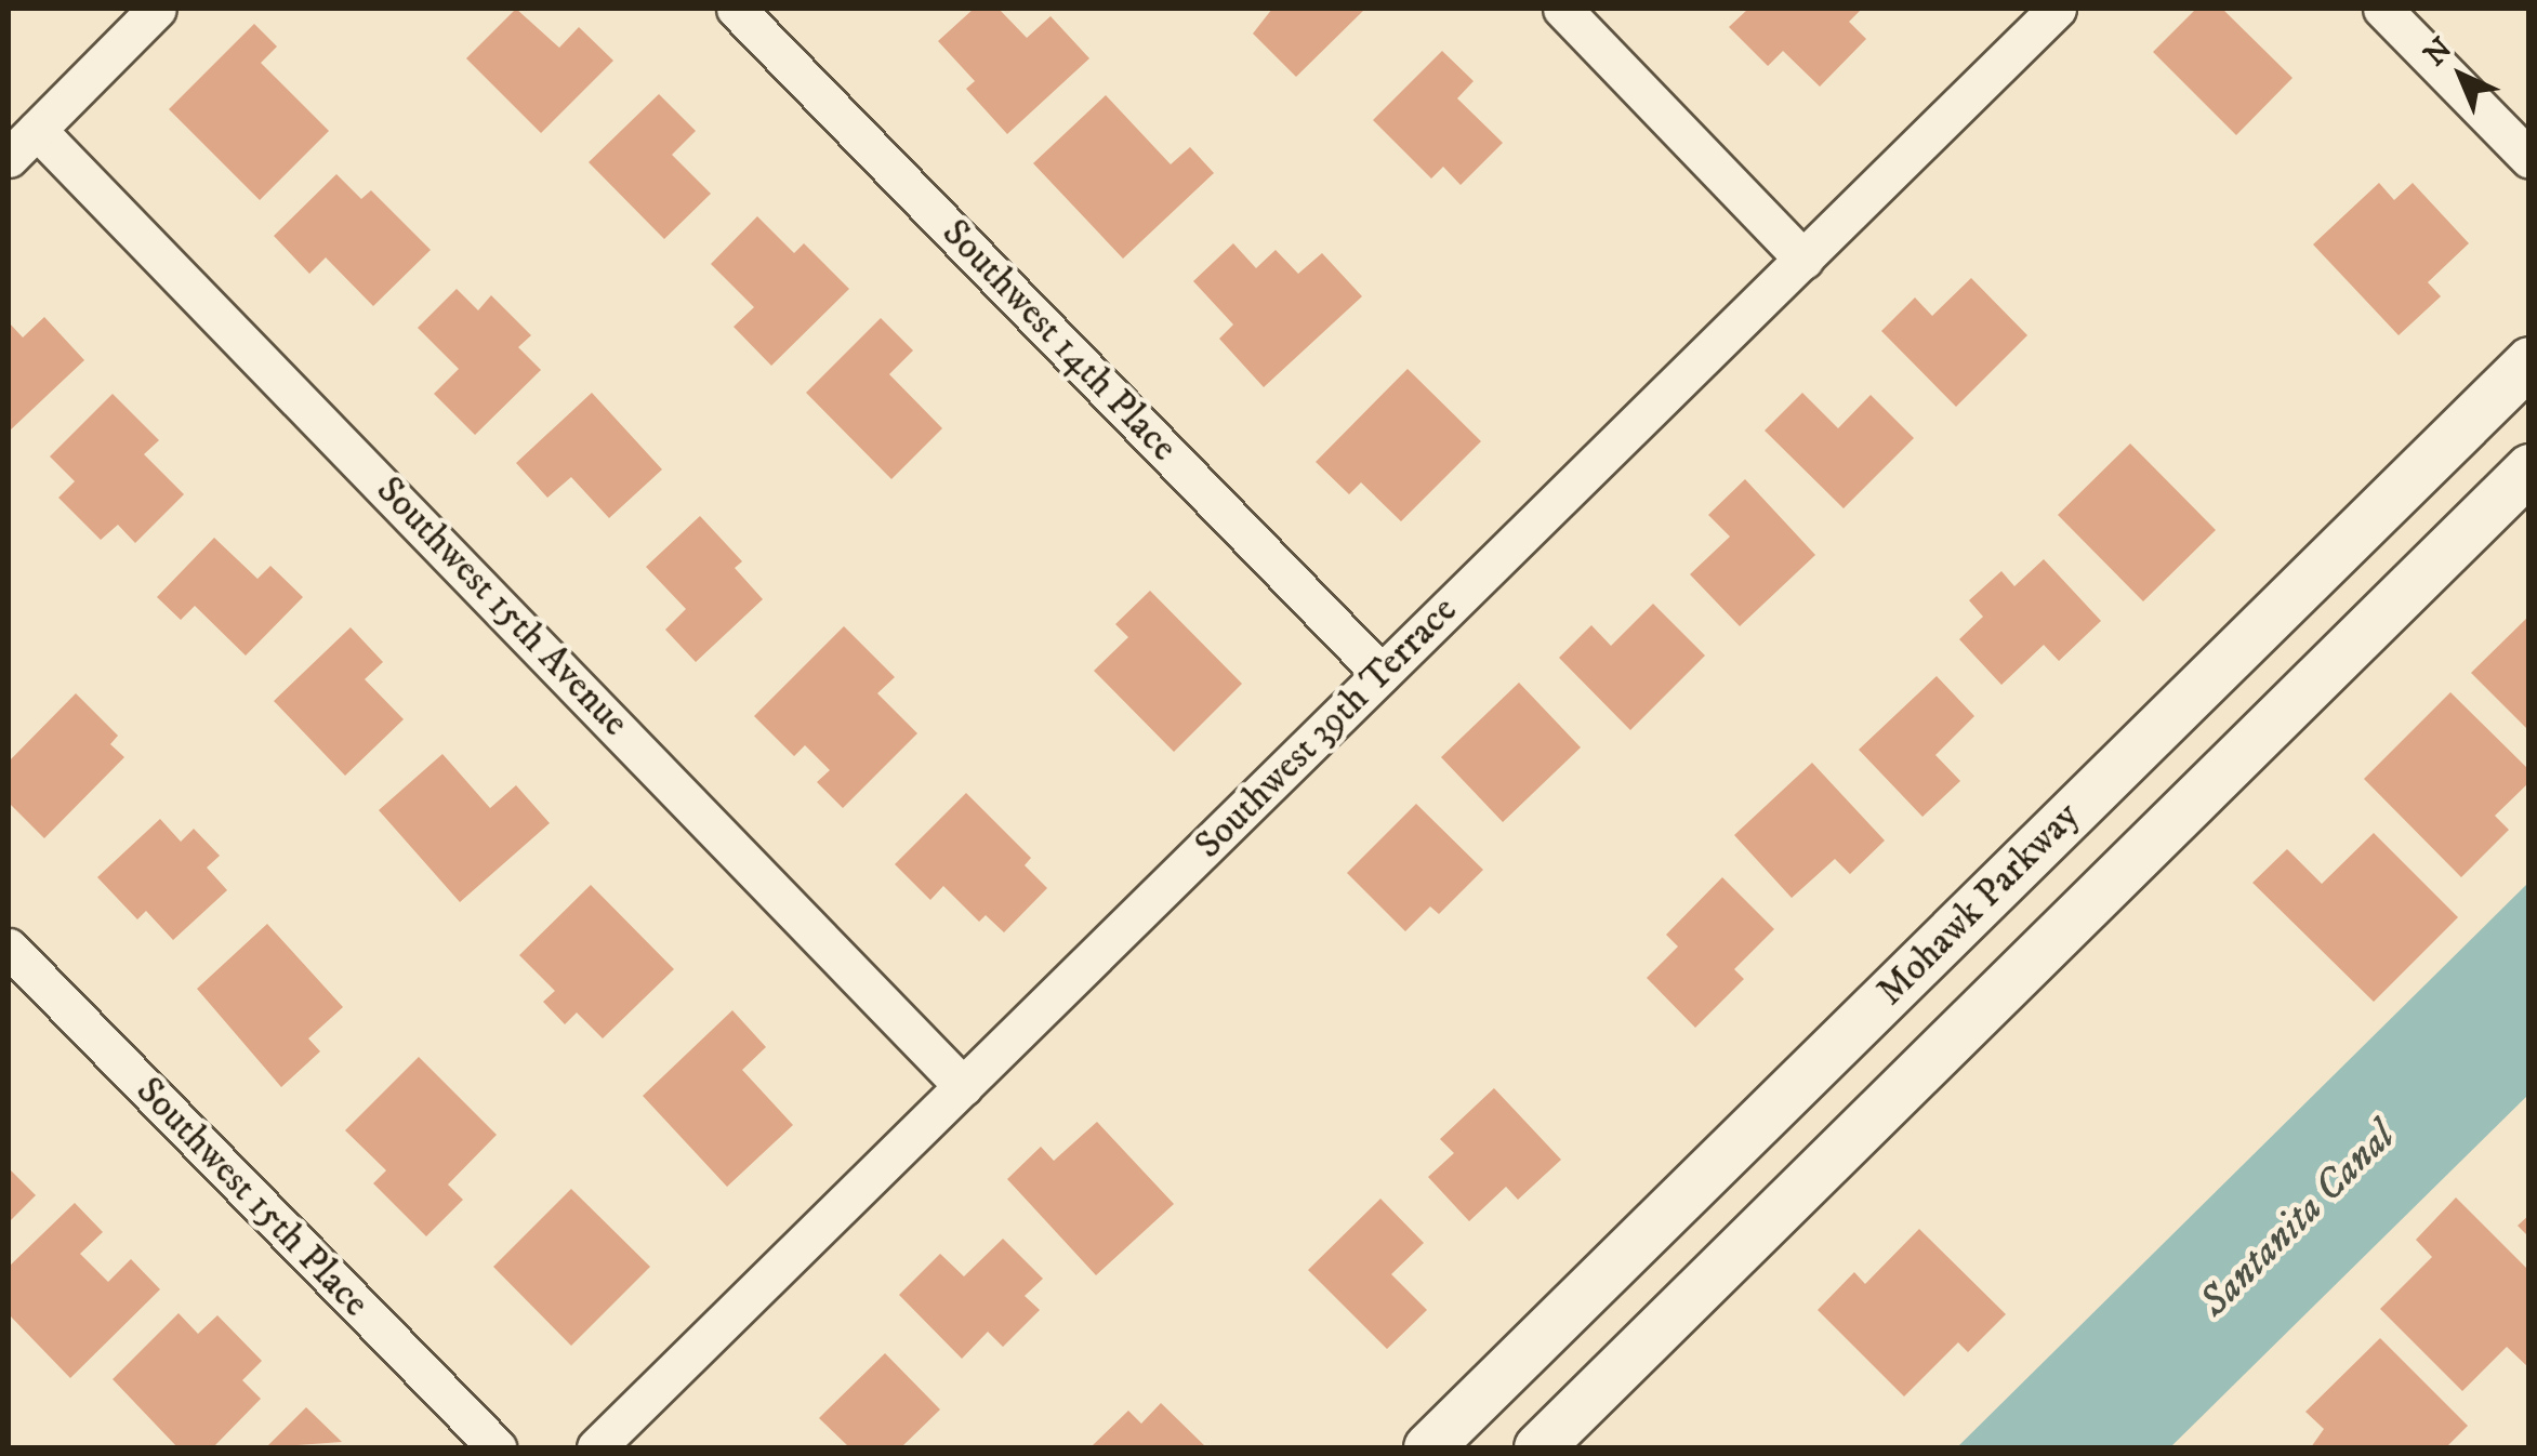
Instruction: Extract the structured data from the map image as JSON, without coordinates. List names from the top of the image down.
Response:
{
  "streets": {
    "street": [
      "Southwest 14th Place",
      "Southwest 15th Avenue",
      "Southwest 39th Terrace",
      "Mohawk Parkway",
      "Southwest 15th Place"
    ]
  },
  "crossings": [
    ["Southwest 14th Place", "Southwest 39th Terrace"],
    ["Southwest 15th Avenue", "Southwest 39th Terrace"]
  ],
  "water": ["Santanita Canal"],
  "north": "top left"
}
